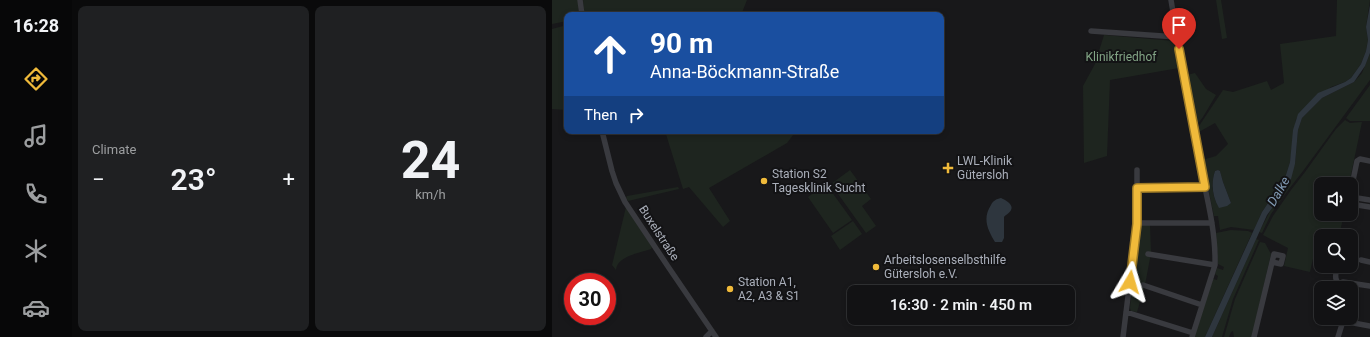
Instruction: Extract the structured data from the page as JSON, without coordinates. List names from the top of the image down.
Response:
{
  "streets": {
    "street": ["Buxelstraße"]
  },
  "water": ["Dalke"],
  "parks": ["Klinikfriedhof"],
  "places": {
    "health": ["LWL-Klinik Gütersloh"],
    "other": ["Station S2 Tagesklinik Sucht", "Arbeitslosenselbsthilfe Gütersloh e.V.", "Station A1, A2, A3 & S1"]
  },
  "page": {
    "tabs": "16:28",
    "tile": [
      "Climate",
      ["24", "km/h"]
    ],
    "turn": ["90 m", "Anna-Böckmann-Straße"],
    "then": "Then",
    "heat": ["−", "23°", "+"],
    "limit": "30",
    "trip": "16:30 · 2 min · 450 m"
  }
}
